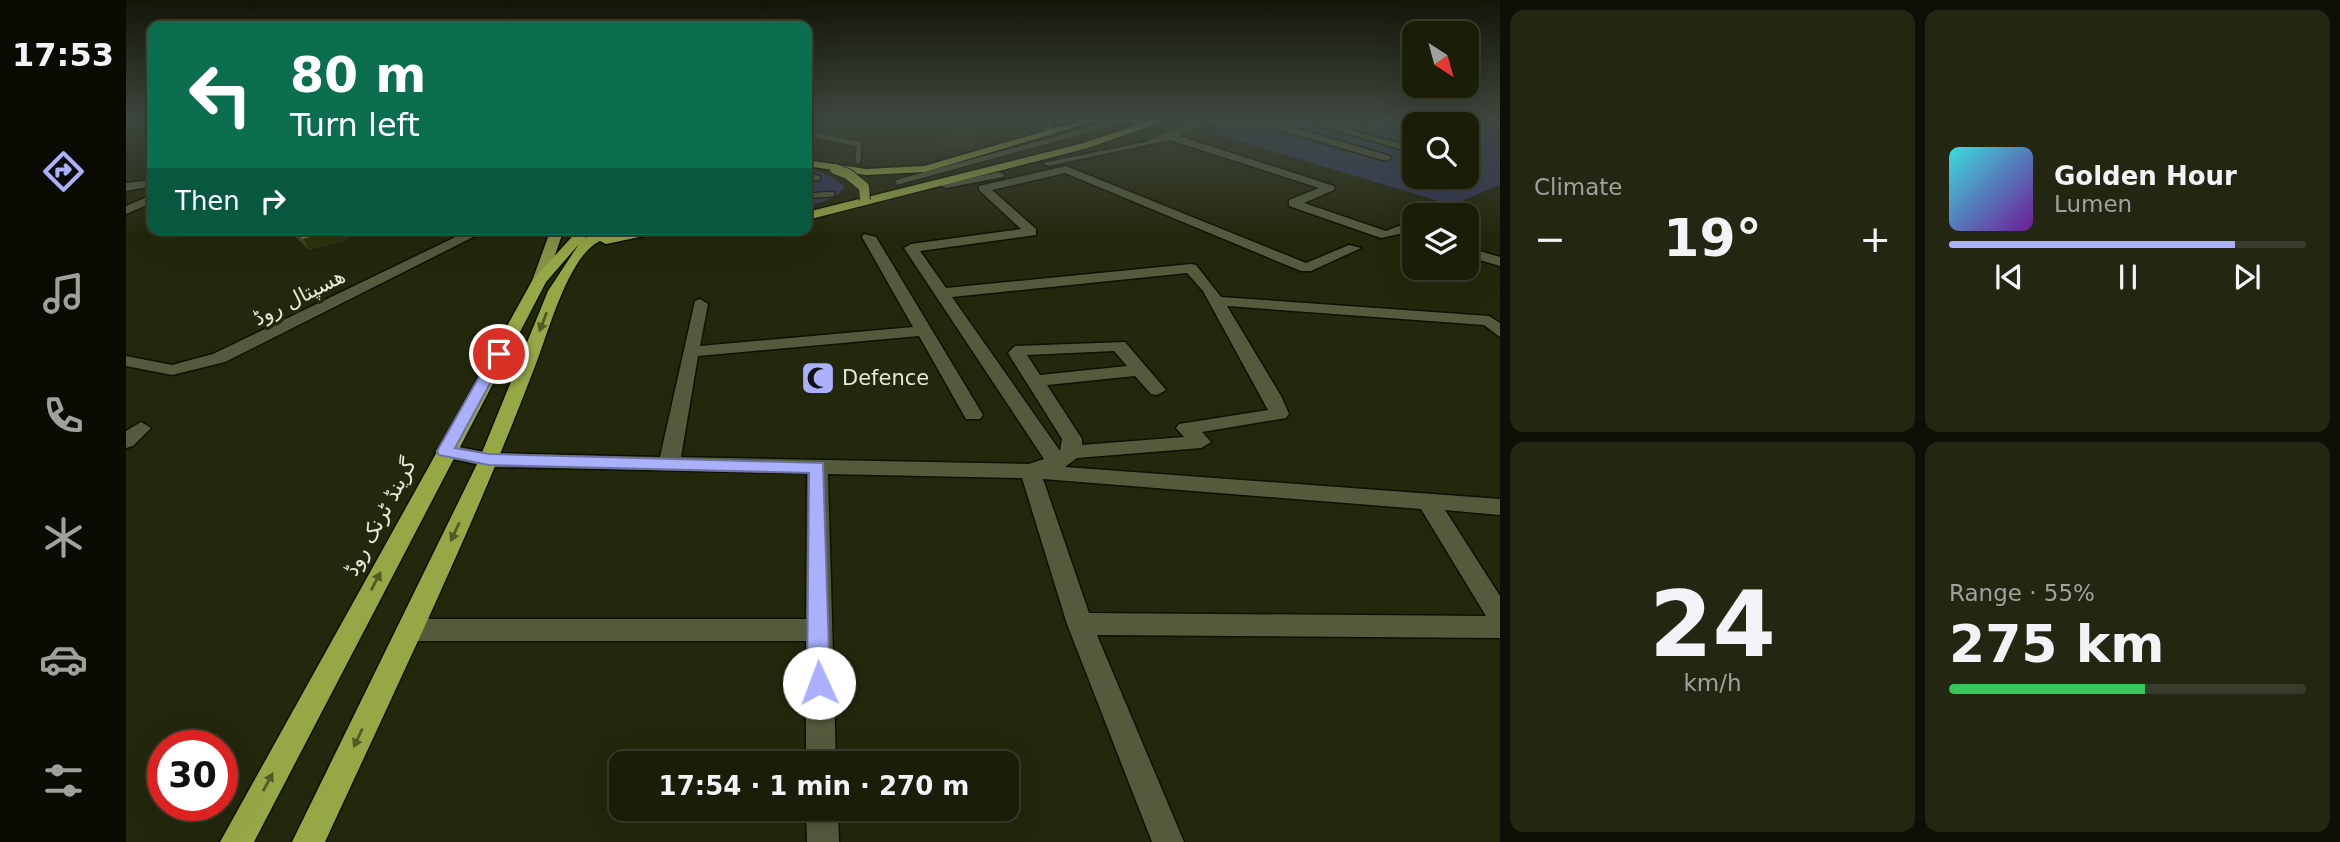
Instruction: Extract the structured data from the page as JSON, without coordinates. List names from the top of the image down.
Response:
{
  "streets": {
    "highway": ["گرینڈ ٹرنک روڈ"],
    "street": ["ھسپتال روڈ"]
  },
  "places": {
    "mosque": ["Defence"]
  },
  "north": "bottom right",
  "page": {
    "tabs": "17:53",
    "tile": [
      "Climate",
      ["24", "km/h"],
      ["Range · 55%", "275 km"]
    ],
    "turn": ["80 m", "Turn left"],
    "song": ["Golden Hour", "Lumen"],
    "then": "Then",
    "heat": ["−", "19°", "+"],
    "limit": "30",
    "trip": "17:54 · 1 min · 270 m"
  }
}
